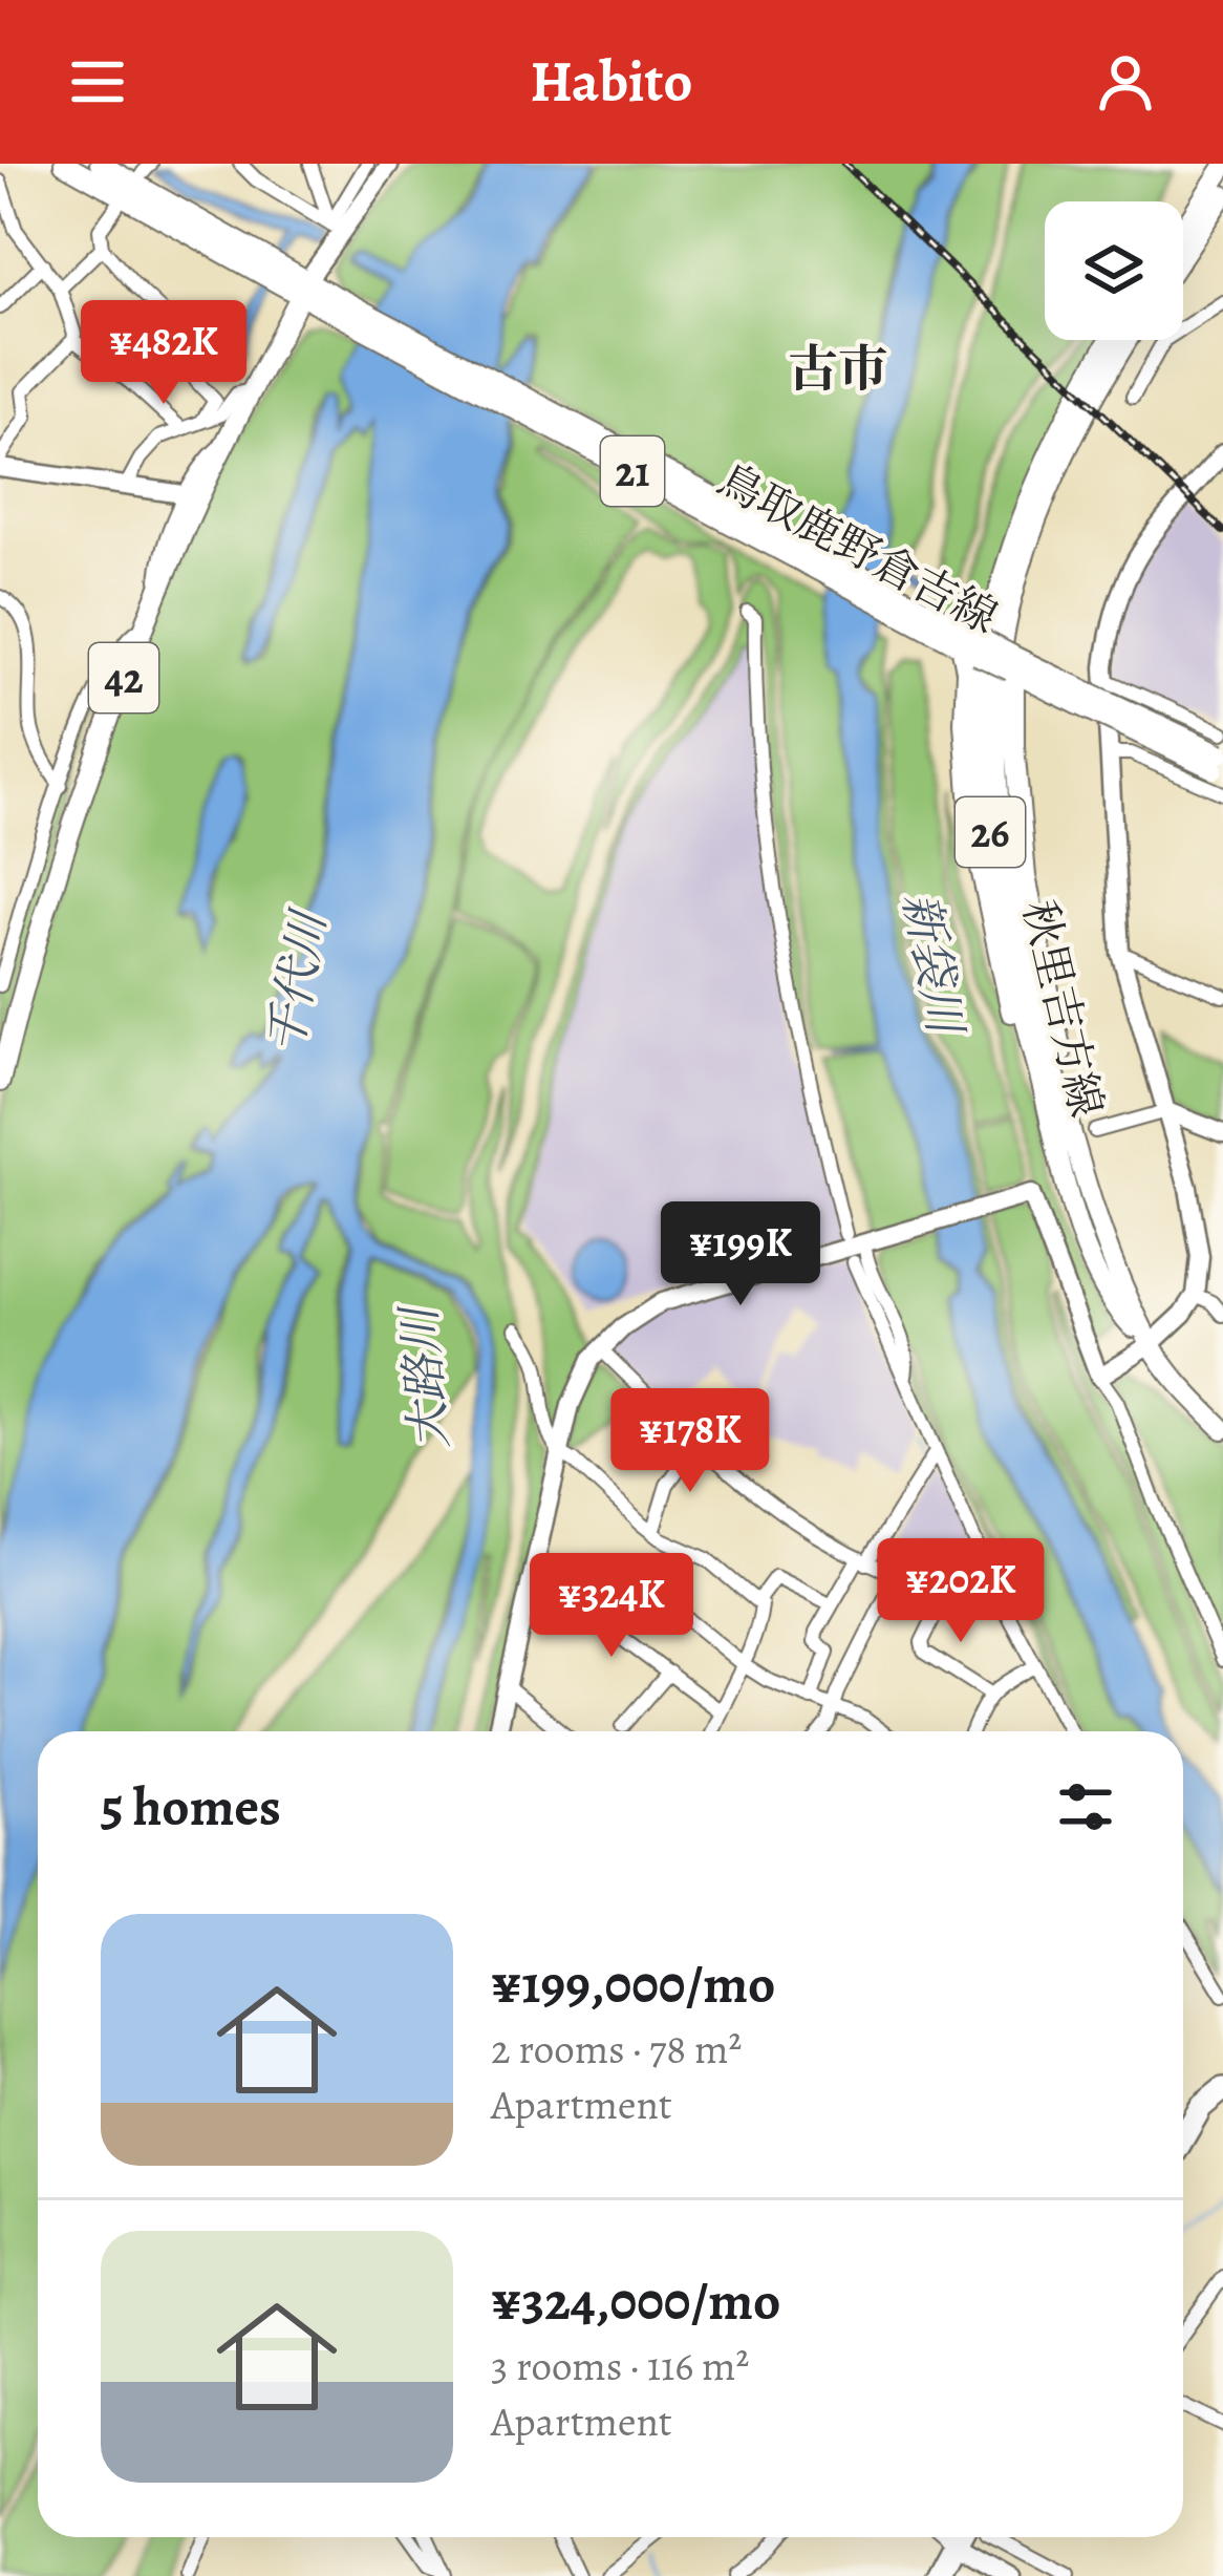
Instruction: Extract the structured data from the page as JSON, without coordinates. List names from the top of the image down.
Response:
{
  "streets": {
    "main road": [
      "21",
      "鳥取鹿野倉吉線",
      "42",
      "26",
      "秋里吉方線"
    ]
  },
  "crossings": [
    ["鳥取鹿野倉吉線", "42"]
  ],
  "districts": ["古市"],
  "water": ["新袋川", "千代川", "大路川"],
  "page": {
    "header": "Habito",
    "price": [
      "¥482K",
      "¥199K",
      "¥178K",
      "¥202K",
      "¥324K"
    ],
    "heading": "5 homes",
    "list": [
      {
        "name": "¥199,000/mo",
        "note": "2 rooms · 78 m² · Apartment"
      },
      {
        "name": "¥324,000/mo",
        "note": "3 rooms · 116 m² · Apartment"
      }
    ]
  }
}
